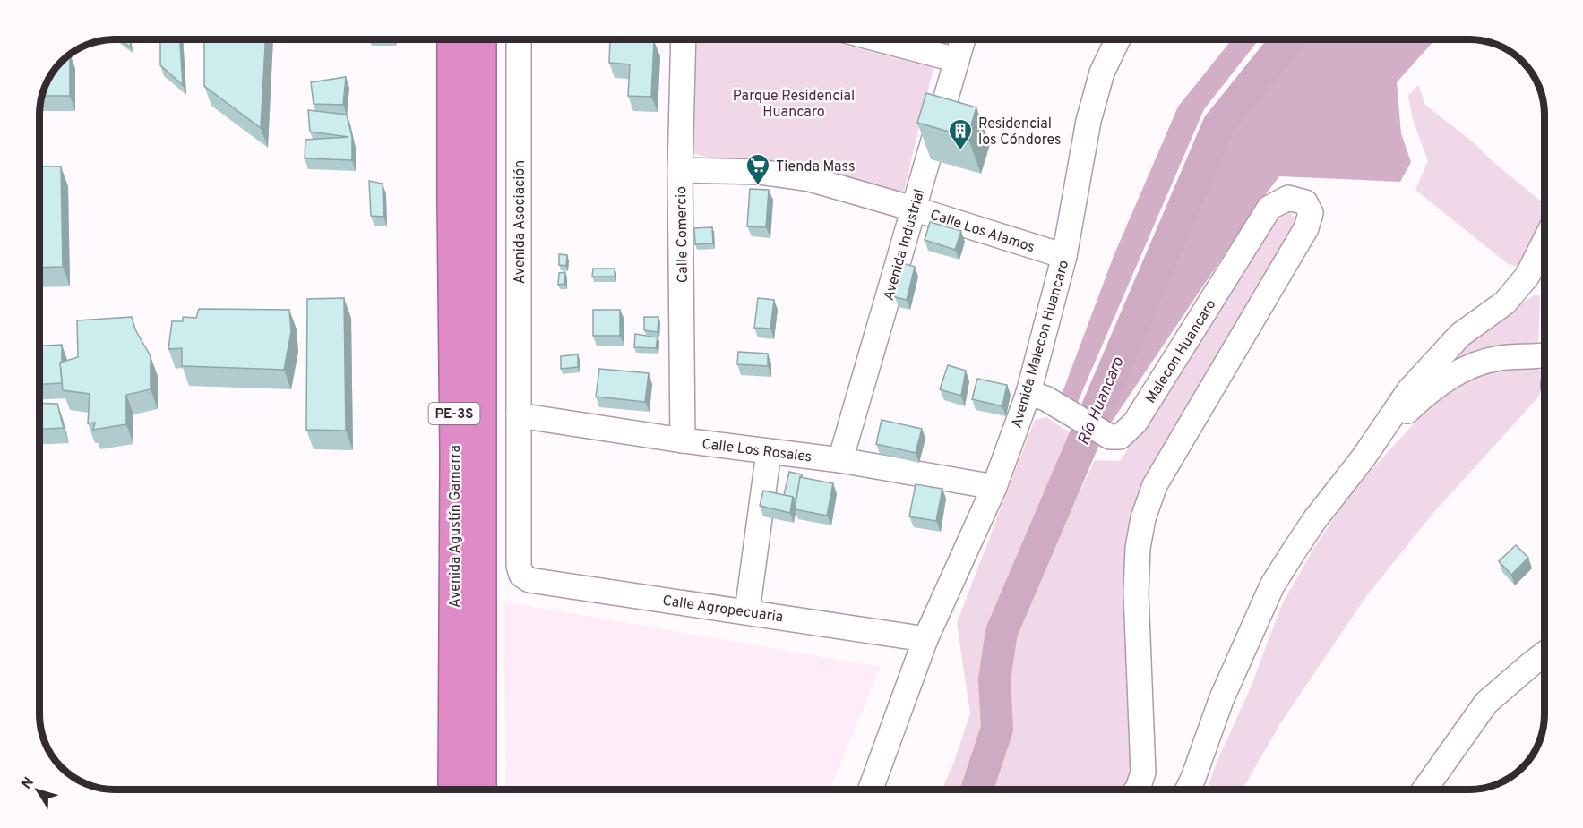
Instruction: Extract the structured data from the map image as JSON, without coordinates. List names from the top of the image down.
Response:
{
  "streets": {
    "highway": ["PE-3S", "Avenida Agustín Gamarra"],
    "street": [
      "Avenida Asociación",
      "Calle Los Alamos",
      "Calle Comercio",
      "Avenida Industrial",
      "Avenida Malecon Huancaro",
      "Malecon Huancaro",
      "Calle Los Rosales",
      "Calle Agropecuaria"
    ]
  },
  "crossings": [
    ["Avenida Asociación", "Calle Los Rosales"],
    ["Avenida Asociación", "Calle Agropecuaria"],
    ["Calle Los Alamos", "Calle Comercio"],
    ["Calle Los Alamos", "Avenida Industrial"],
    ["Calle Los Alamos", "Avenida Malecon Huancaro"],
    ["Calle Comercio", "Calle Los Rosales"],
    ["Avenida Industrial", "Calle Los Rosales"],
    ["Avenida Malecon Huancaro", "Malecon Huancaro"],
    ["Avenida Malecon Huancaro", "Calle Los Rosales"],
    ["Avenida Malecon Huancaro", "Calle Agropecuaria"]
  ],
  "water": ["Río Huancaro"],
  "parks": ["Parque Residencial Huancaro"],
  "places": {
    "building": ["Residencial los Cóndores"],
    "supermarket": ["Tienda Mass"]
  },
  "north": "top left"
}
